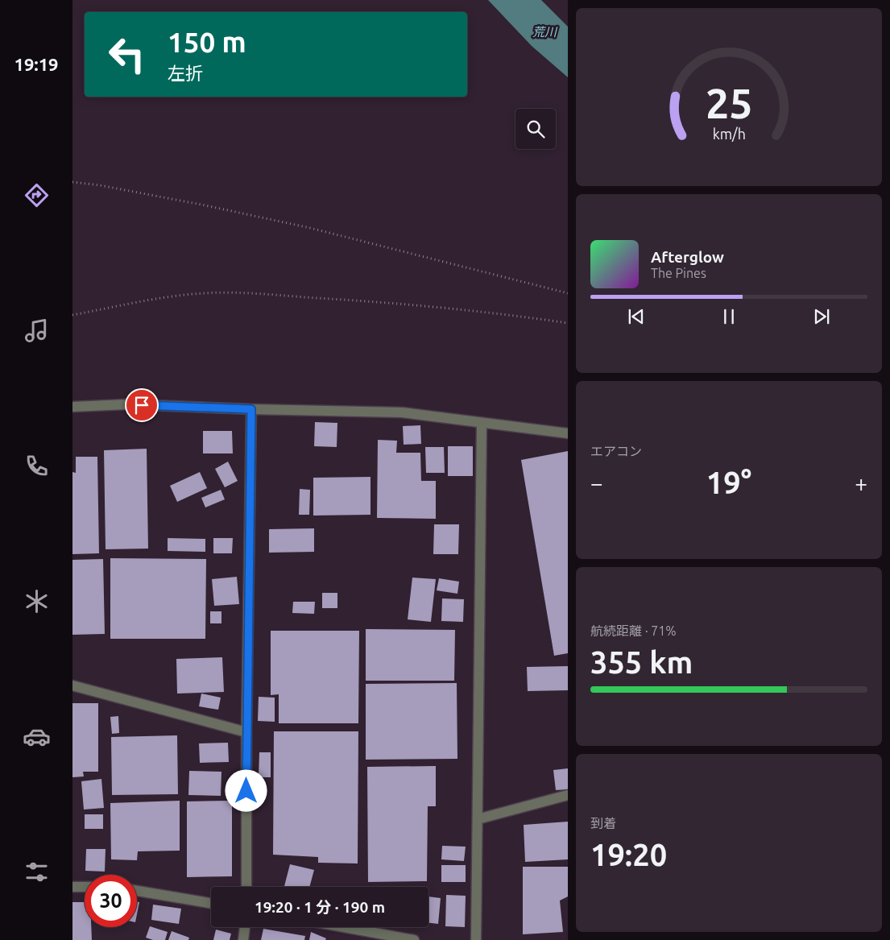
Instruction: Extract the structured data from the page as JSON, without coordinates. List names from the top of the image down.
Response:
{
  "water": ["荒川"],
  "page": {
    "tabs": "19:19",
    "turn": ["150 m", "左折"],
    "song": ["Afterglow", "The Pines"],
    "tile": [
      "エアコン",
      ["航続距離 · 71%", "355 km"],
      ["到着", "19:20"]
    ],
    "heat": ["−", "19°", "+"],
    "limit": "30",
    "trip": "19:20 · 1 分 · 190 m",
    "gauge": ["25", "km/h"]
  }
}
